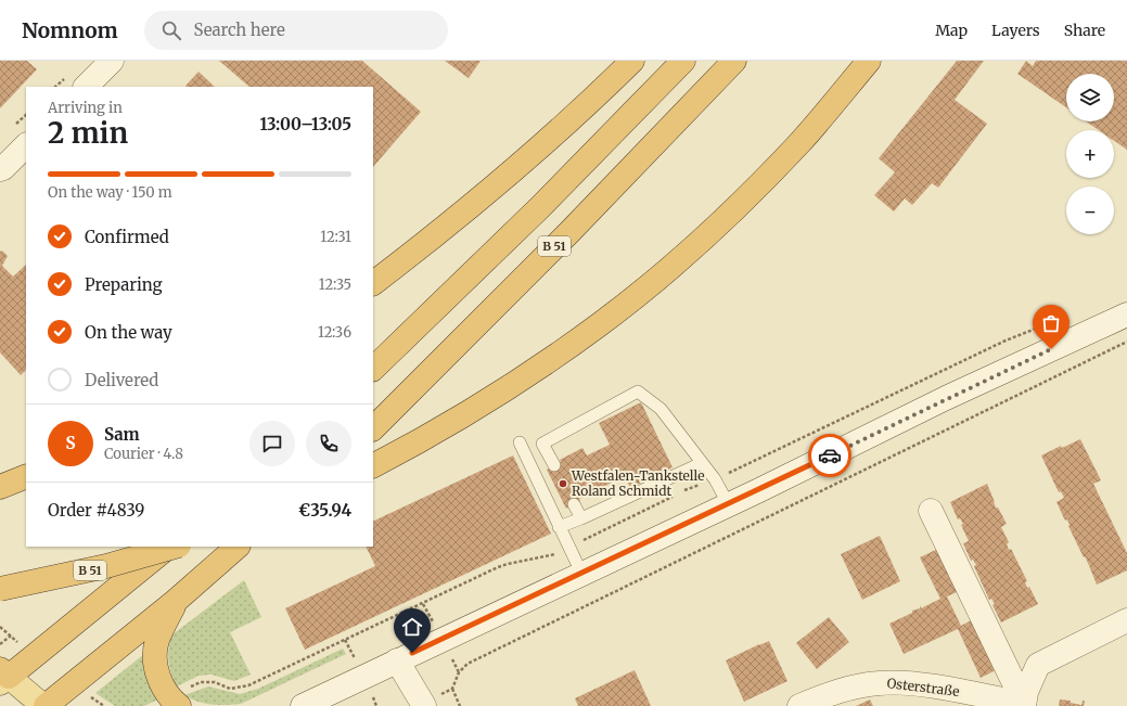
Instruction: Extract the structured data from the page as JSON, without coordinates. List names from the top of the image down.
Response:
{
  "streets": {
    "highway": ["B 51"],
    "main road": ["Osterstraße"]
  },
  "places": ["Westfalen-Tankstelle Roland Schmidt"],
  "page": {
    "header": "Nomnom",
    "search": "Search here",
    "nav": ["Map", "Layers", "Share"],
    "map_buttons": ["+", "−"],
    "heading": ["2 min", "Arriving in", "13:00–13:05"],
    "panel": [
      "Sam",
      "Courier · 4.8",
      "Order #4839",
      "€35.94"
    ],
    "bar": "On the way · 150 m",
    "list": [
      ["Confirmed", "12:31"],
      ["Preparing", "12:35"],
      ["On the way", "12:36"],
      "Delivered"
    ],
    "round": "S"
  }
}
